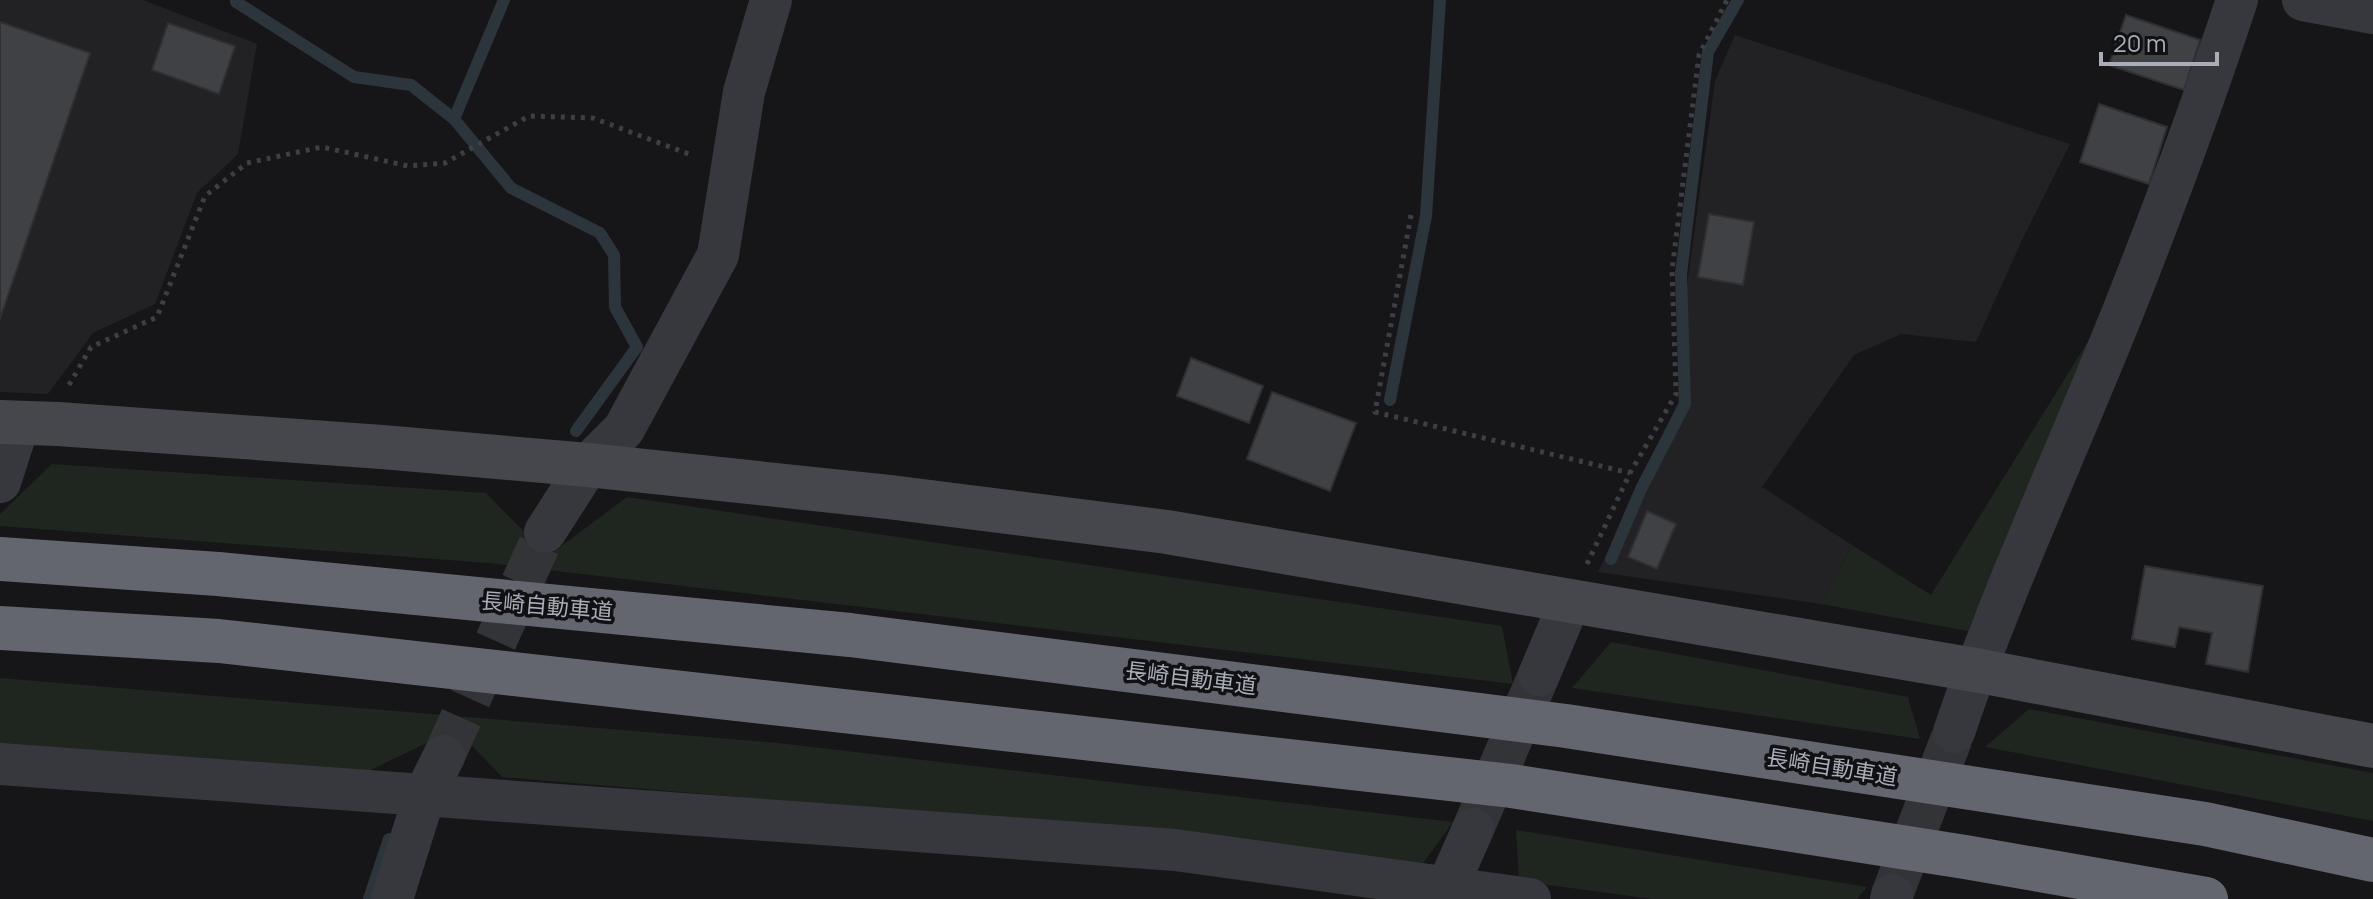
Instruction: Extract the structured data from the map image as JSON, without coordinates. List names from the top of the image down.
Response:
{
  "streets": {
    "highway": ["長崎自動車道"]
  },
  "scale_bar": "20 m"
}
